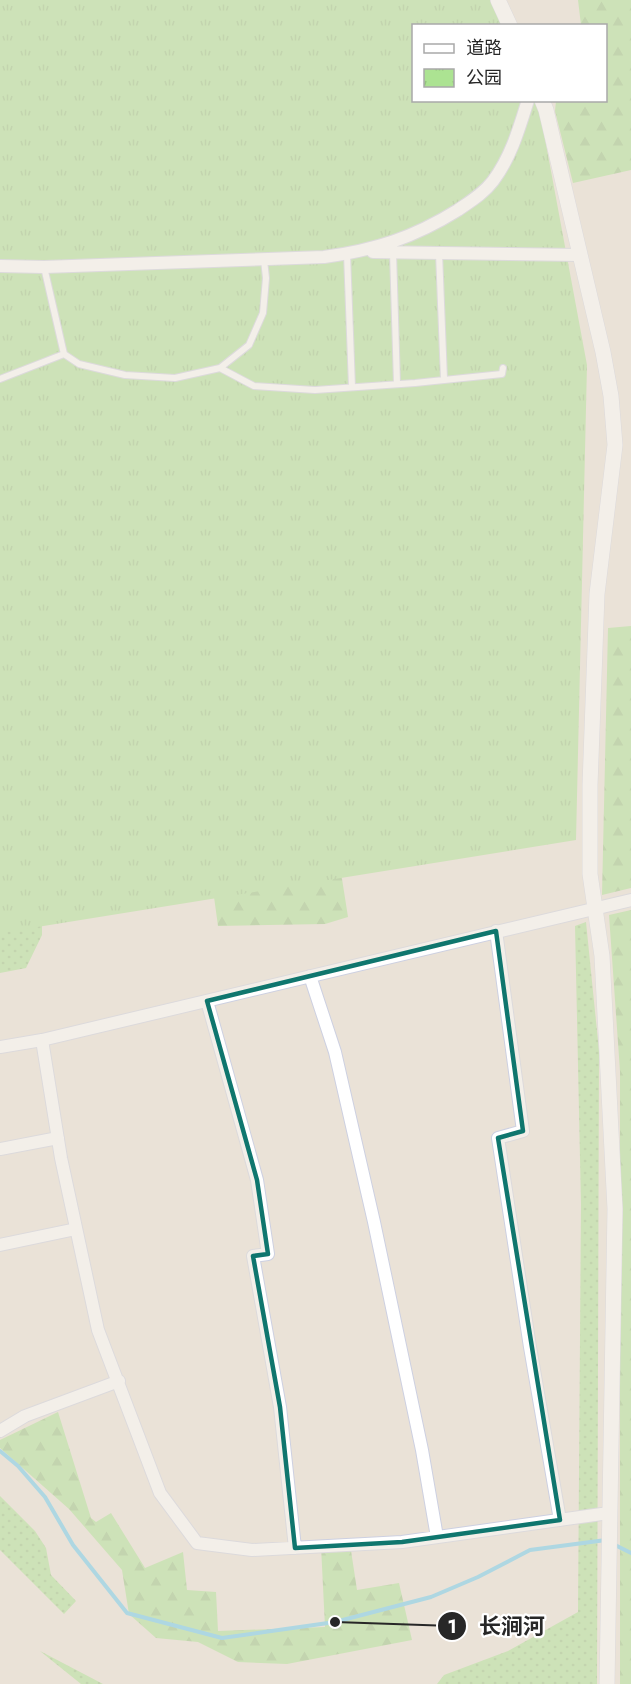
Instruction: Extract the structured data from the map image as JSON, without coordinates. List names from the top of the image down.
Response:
{
  "places": ["长涧河"],
  "legend": ["道路", "公园"]
}
